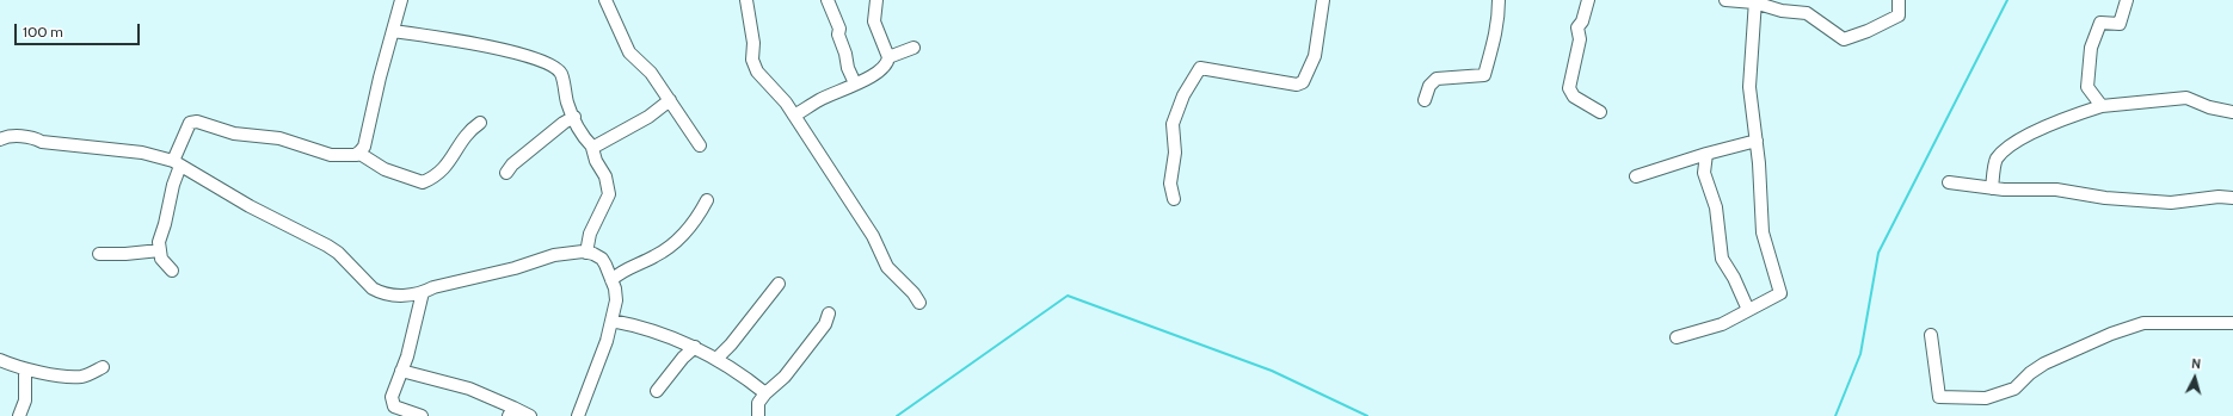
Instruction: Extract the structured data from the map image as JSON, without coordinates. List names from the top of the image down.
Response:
{
  "scale_bar": "100 m",
  "north": "top"
}
